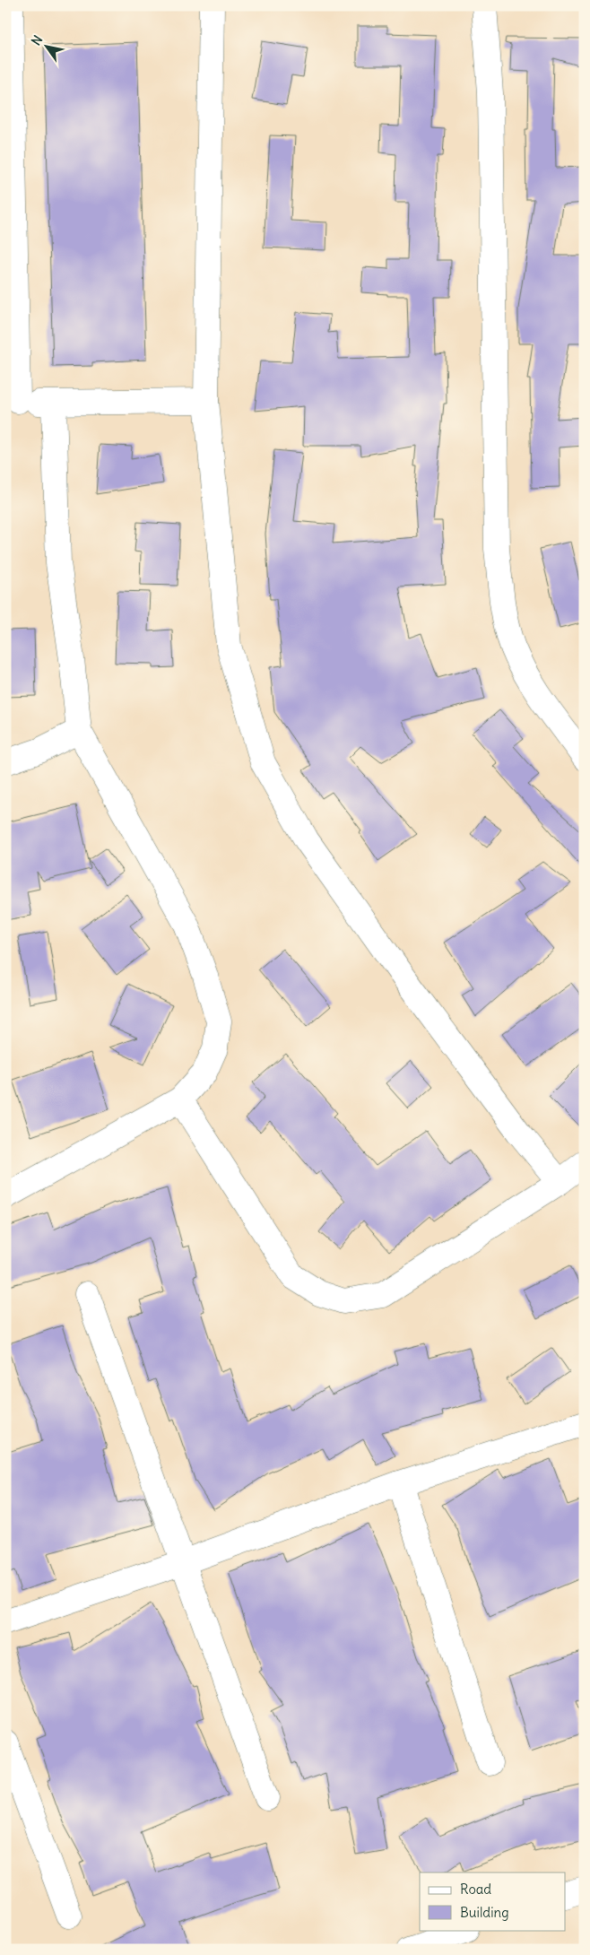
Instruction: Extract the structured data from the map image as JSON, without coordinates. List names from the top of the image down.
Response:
{
  "legend": ["Road", "Building"],
  "north": "top left"
}
